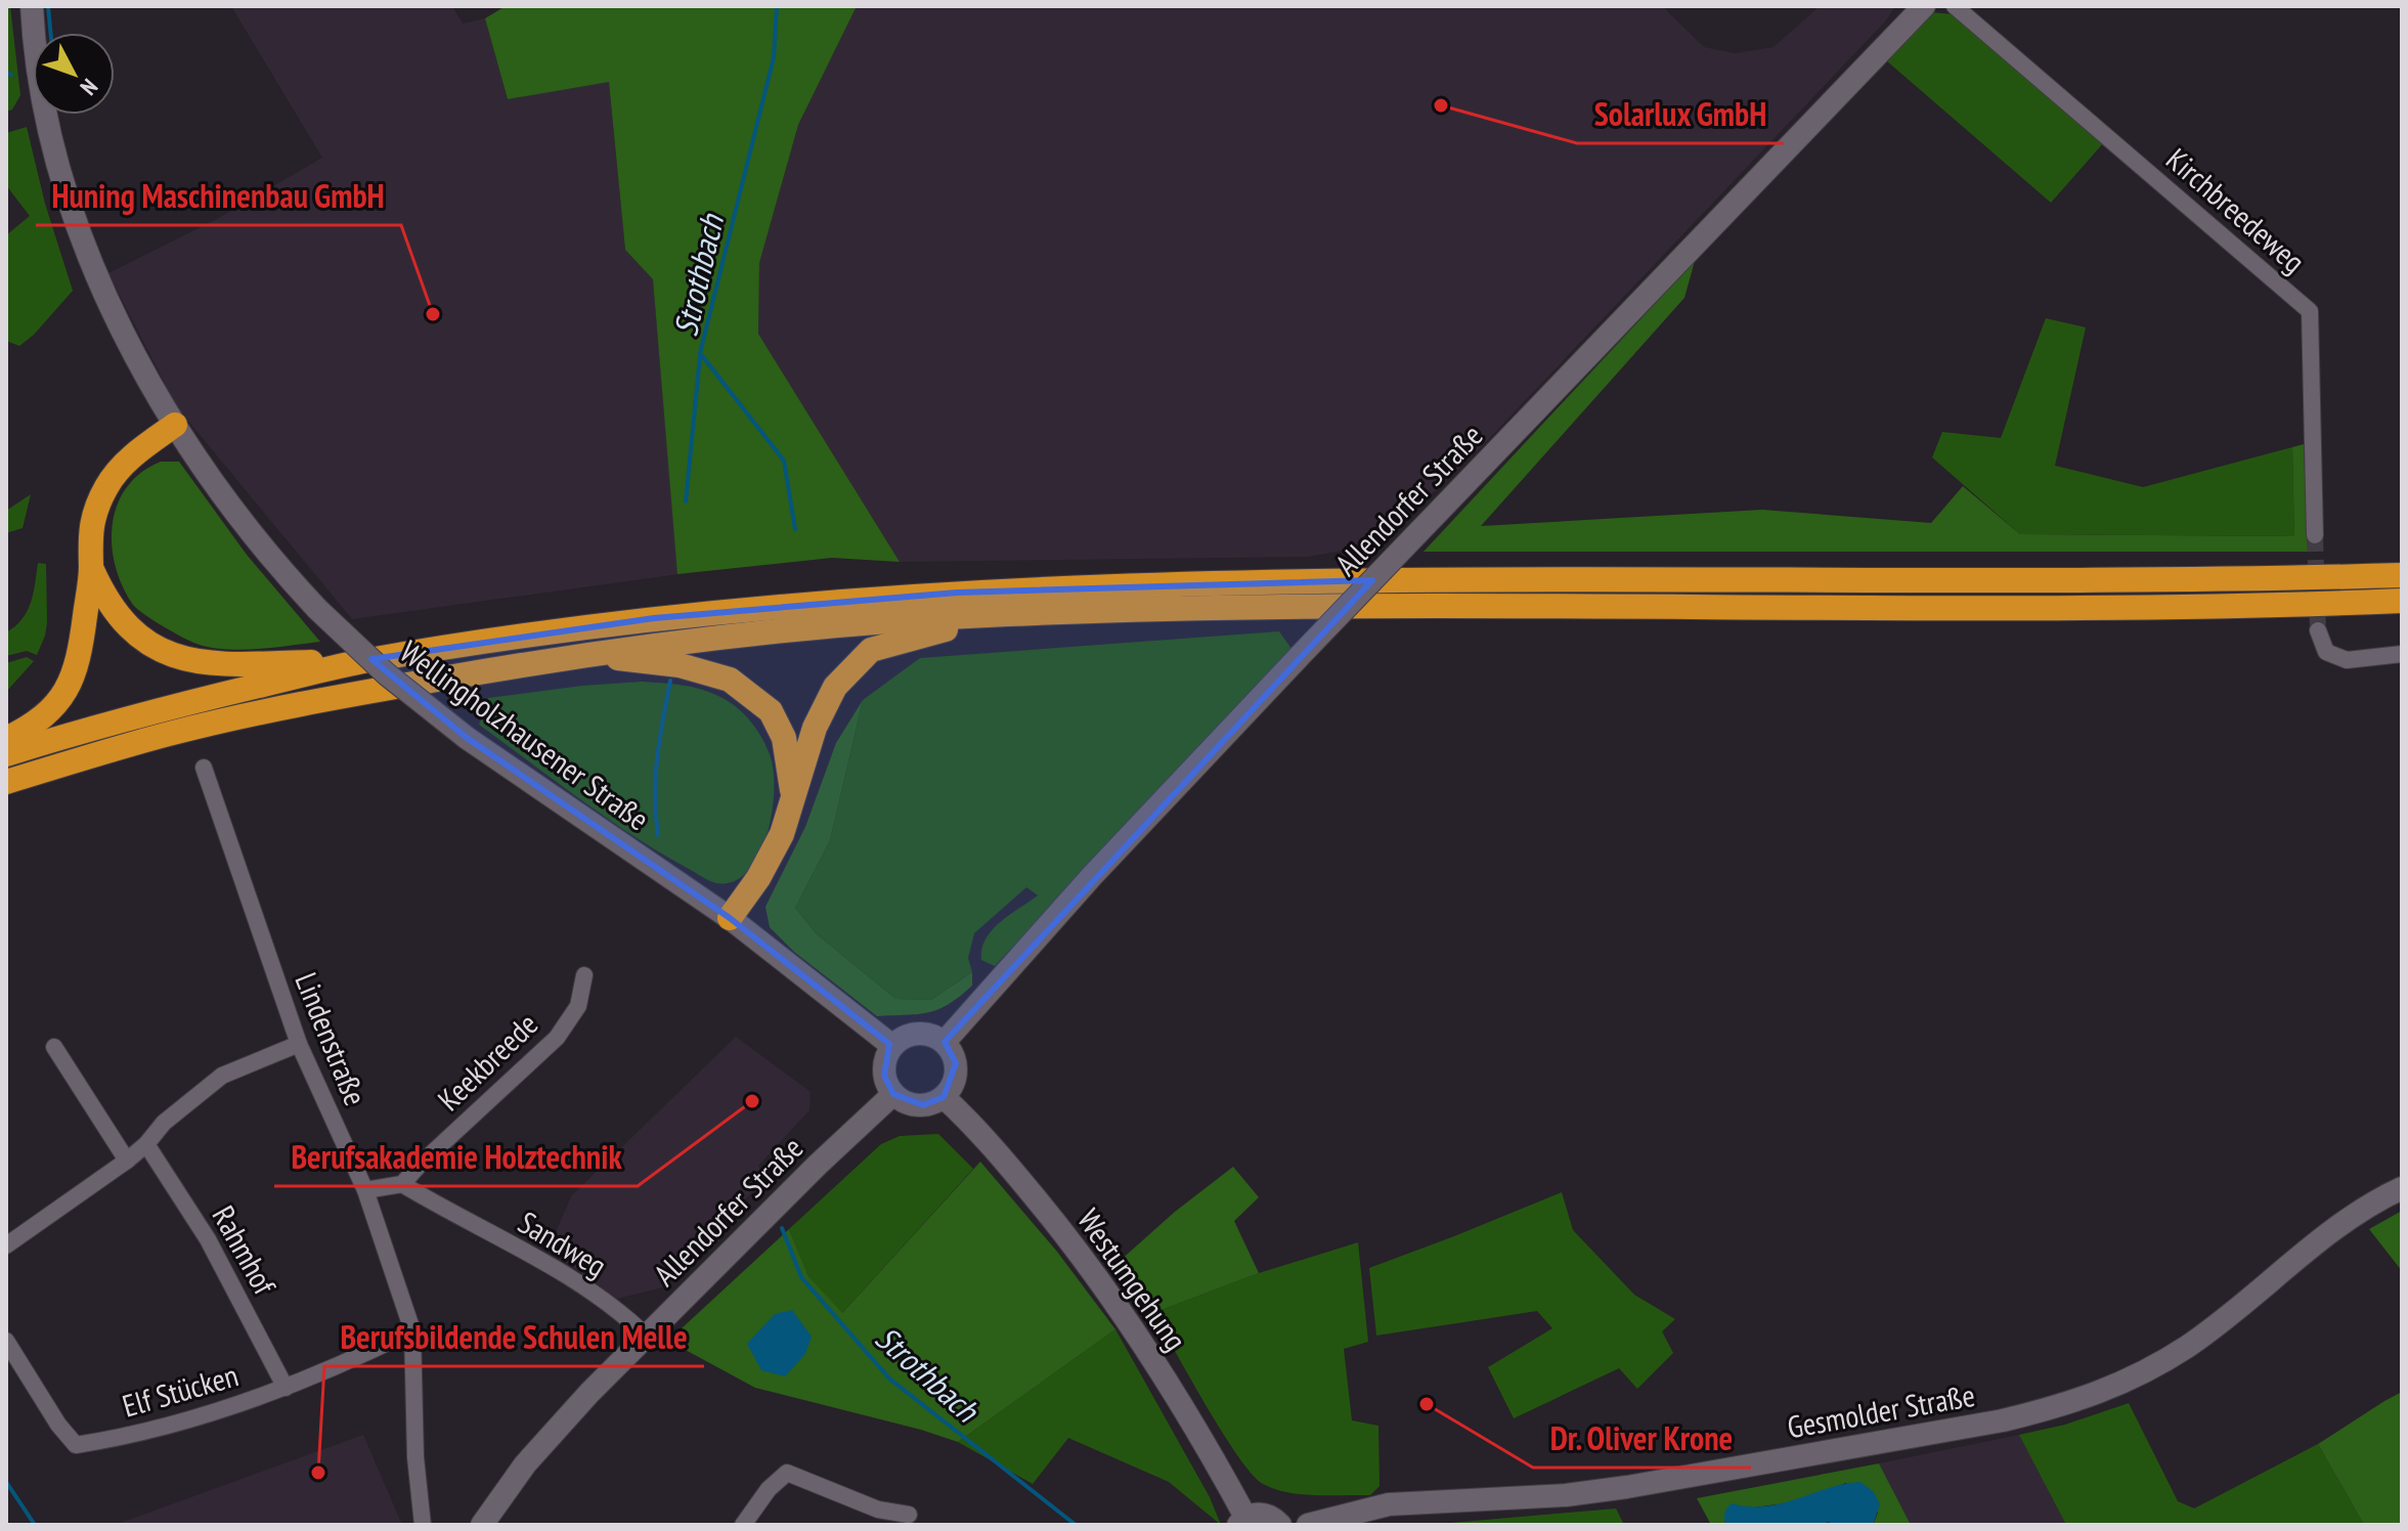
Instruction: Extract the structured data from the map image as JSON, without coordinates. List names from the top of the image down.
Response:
{
  "streets": {
    "main road": [
      "Allendorfer Straße",
      "Wellingholzhausener Straße",
      "Westumgehung",
      "Gesmolder Straße"
    ],
    "street": [
      "Kirchbreedeweg",
      "Lindenstraße",
      "Keekbreede",
      "Sandweg",
      "Rahmhof",
      "Elf Stücken"
    ]
  },
  "crossings": [
    ["Allendorfer Straße", "Wellingholzhausener Straße"],
    ["Allendorfer Straße", "Sandweg"],
    ["Allendorfer Straße", "Westumgehung"],
    ["Wellingholzhausener Straße", "Westumgehung"],
    ["Lindenstraße", "Elf Stücken"],
    ["Keekbreede", "Sandweg"],
    ["Rahmhof", "Elf Stücken"]
  ],
  "water": ["Strothbach"],
  "places": [
    "Solarlux GmbH",
    "Huning Maschinenbau GmbH",
    "Berufsakademie Holztechnik",
    "Dr. Oliver Krone",
    "Berufsbildende Schulen Melle"
  ],
  "north": "bottom right"
}
